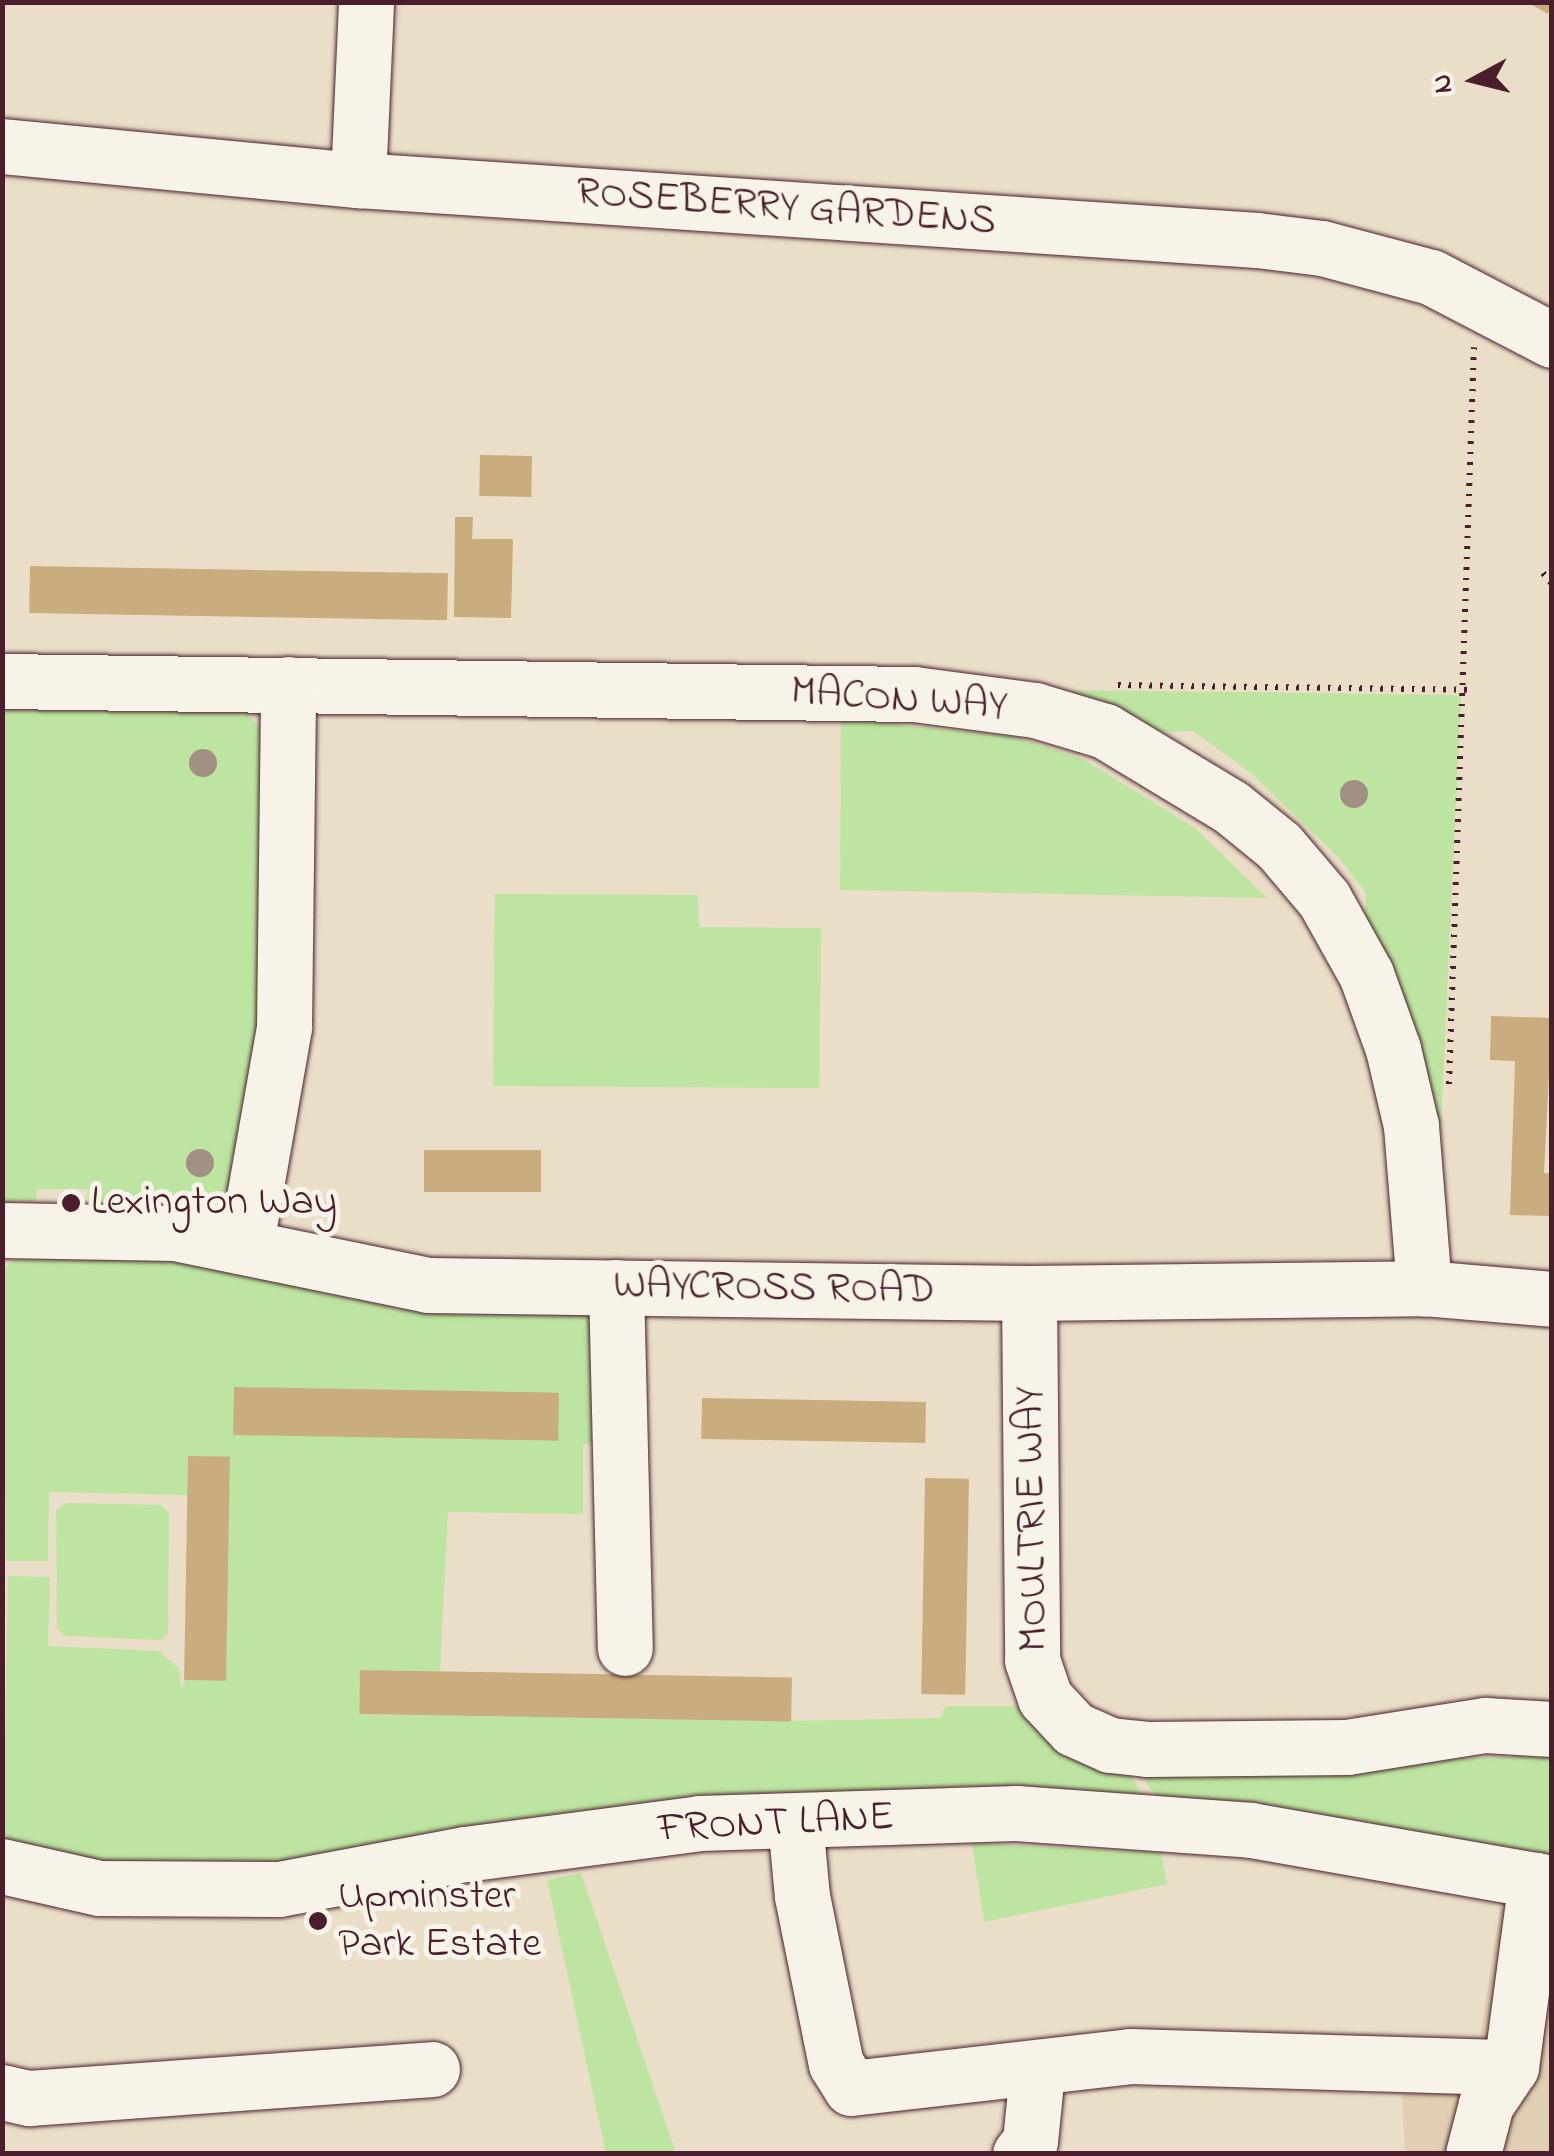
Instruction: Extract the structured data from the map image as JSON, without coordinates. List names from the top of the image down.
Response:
{
  "streets": {
    "street": [
      "ROSEBERRY GARDENS",
      "MACON WAY",
      "WAYCROSS ROAD",
      "MOULTRIE WAY",
      "FRONT LANE"
    ]
  },
  "crossings": [
    ["MACON WAY", "WAYCROSS ROAD"],
    ["WAYCROSS ROAD", "MOULTRIE WAY"]
  ],
  "places": ["Lexington Way", "Upminster Park Estate"],
  "north": "left"
}
